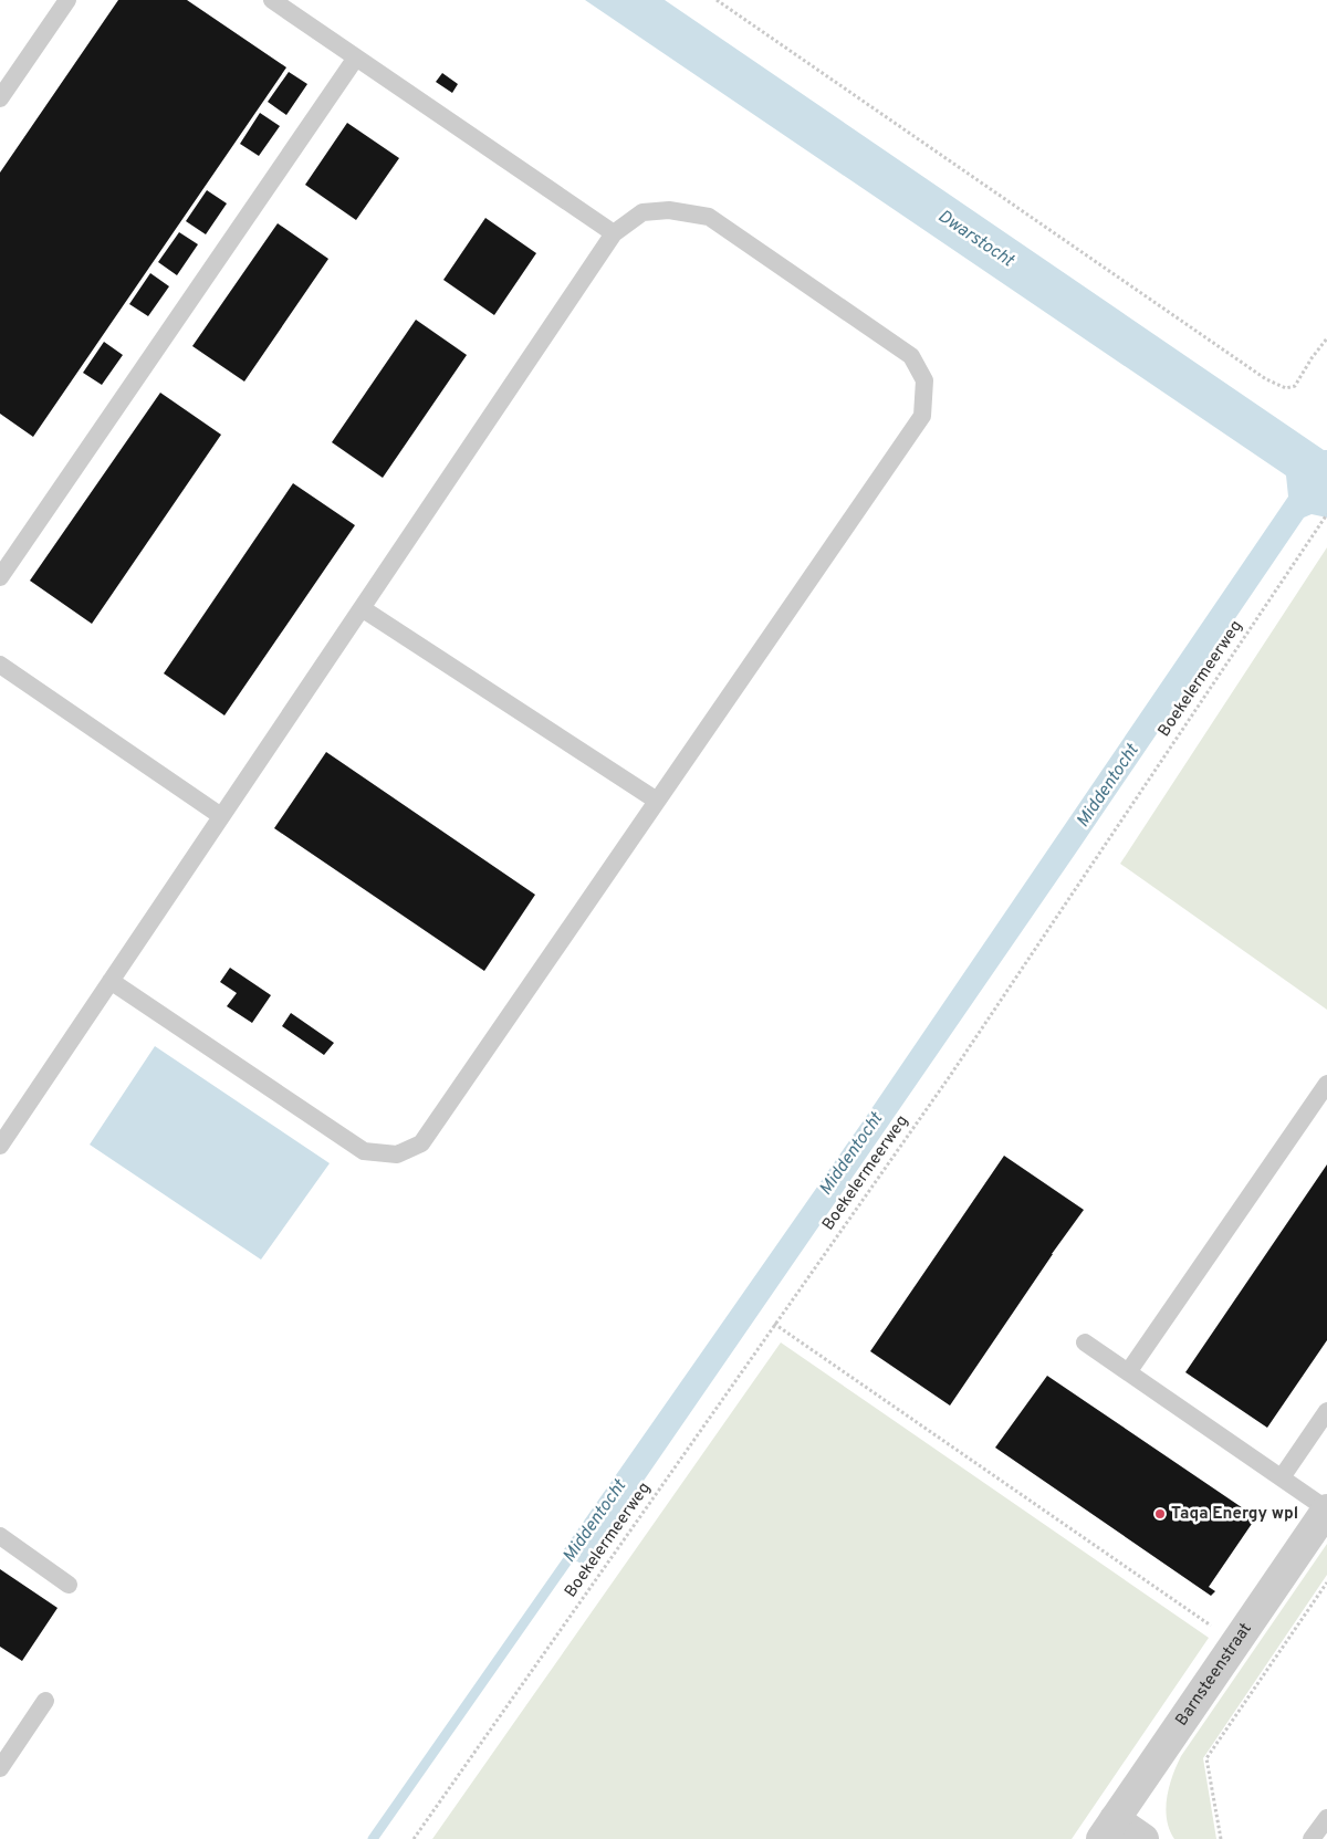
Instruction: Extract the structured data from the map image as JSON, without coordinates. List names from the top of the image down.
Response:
{
  "streets": {
    "street": ["Barnsteenstraat"],
    "path": ["Boekelermeerweg"]
  },
  "water": ["Dwarstocht", "Middentocht"],
  "places": ["Taqa Energy wpl"]
}
